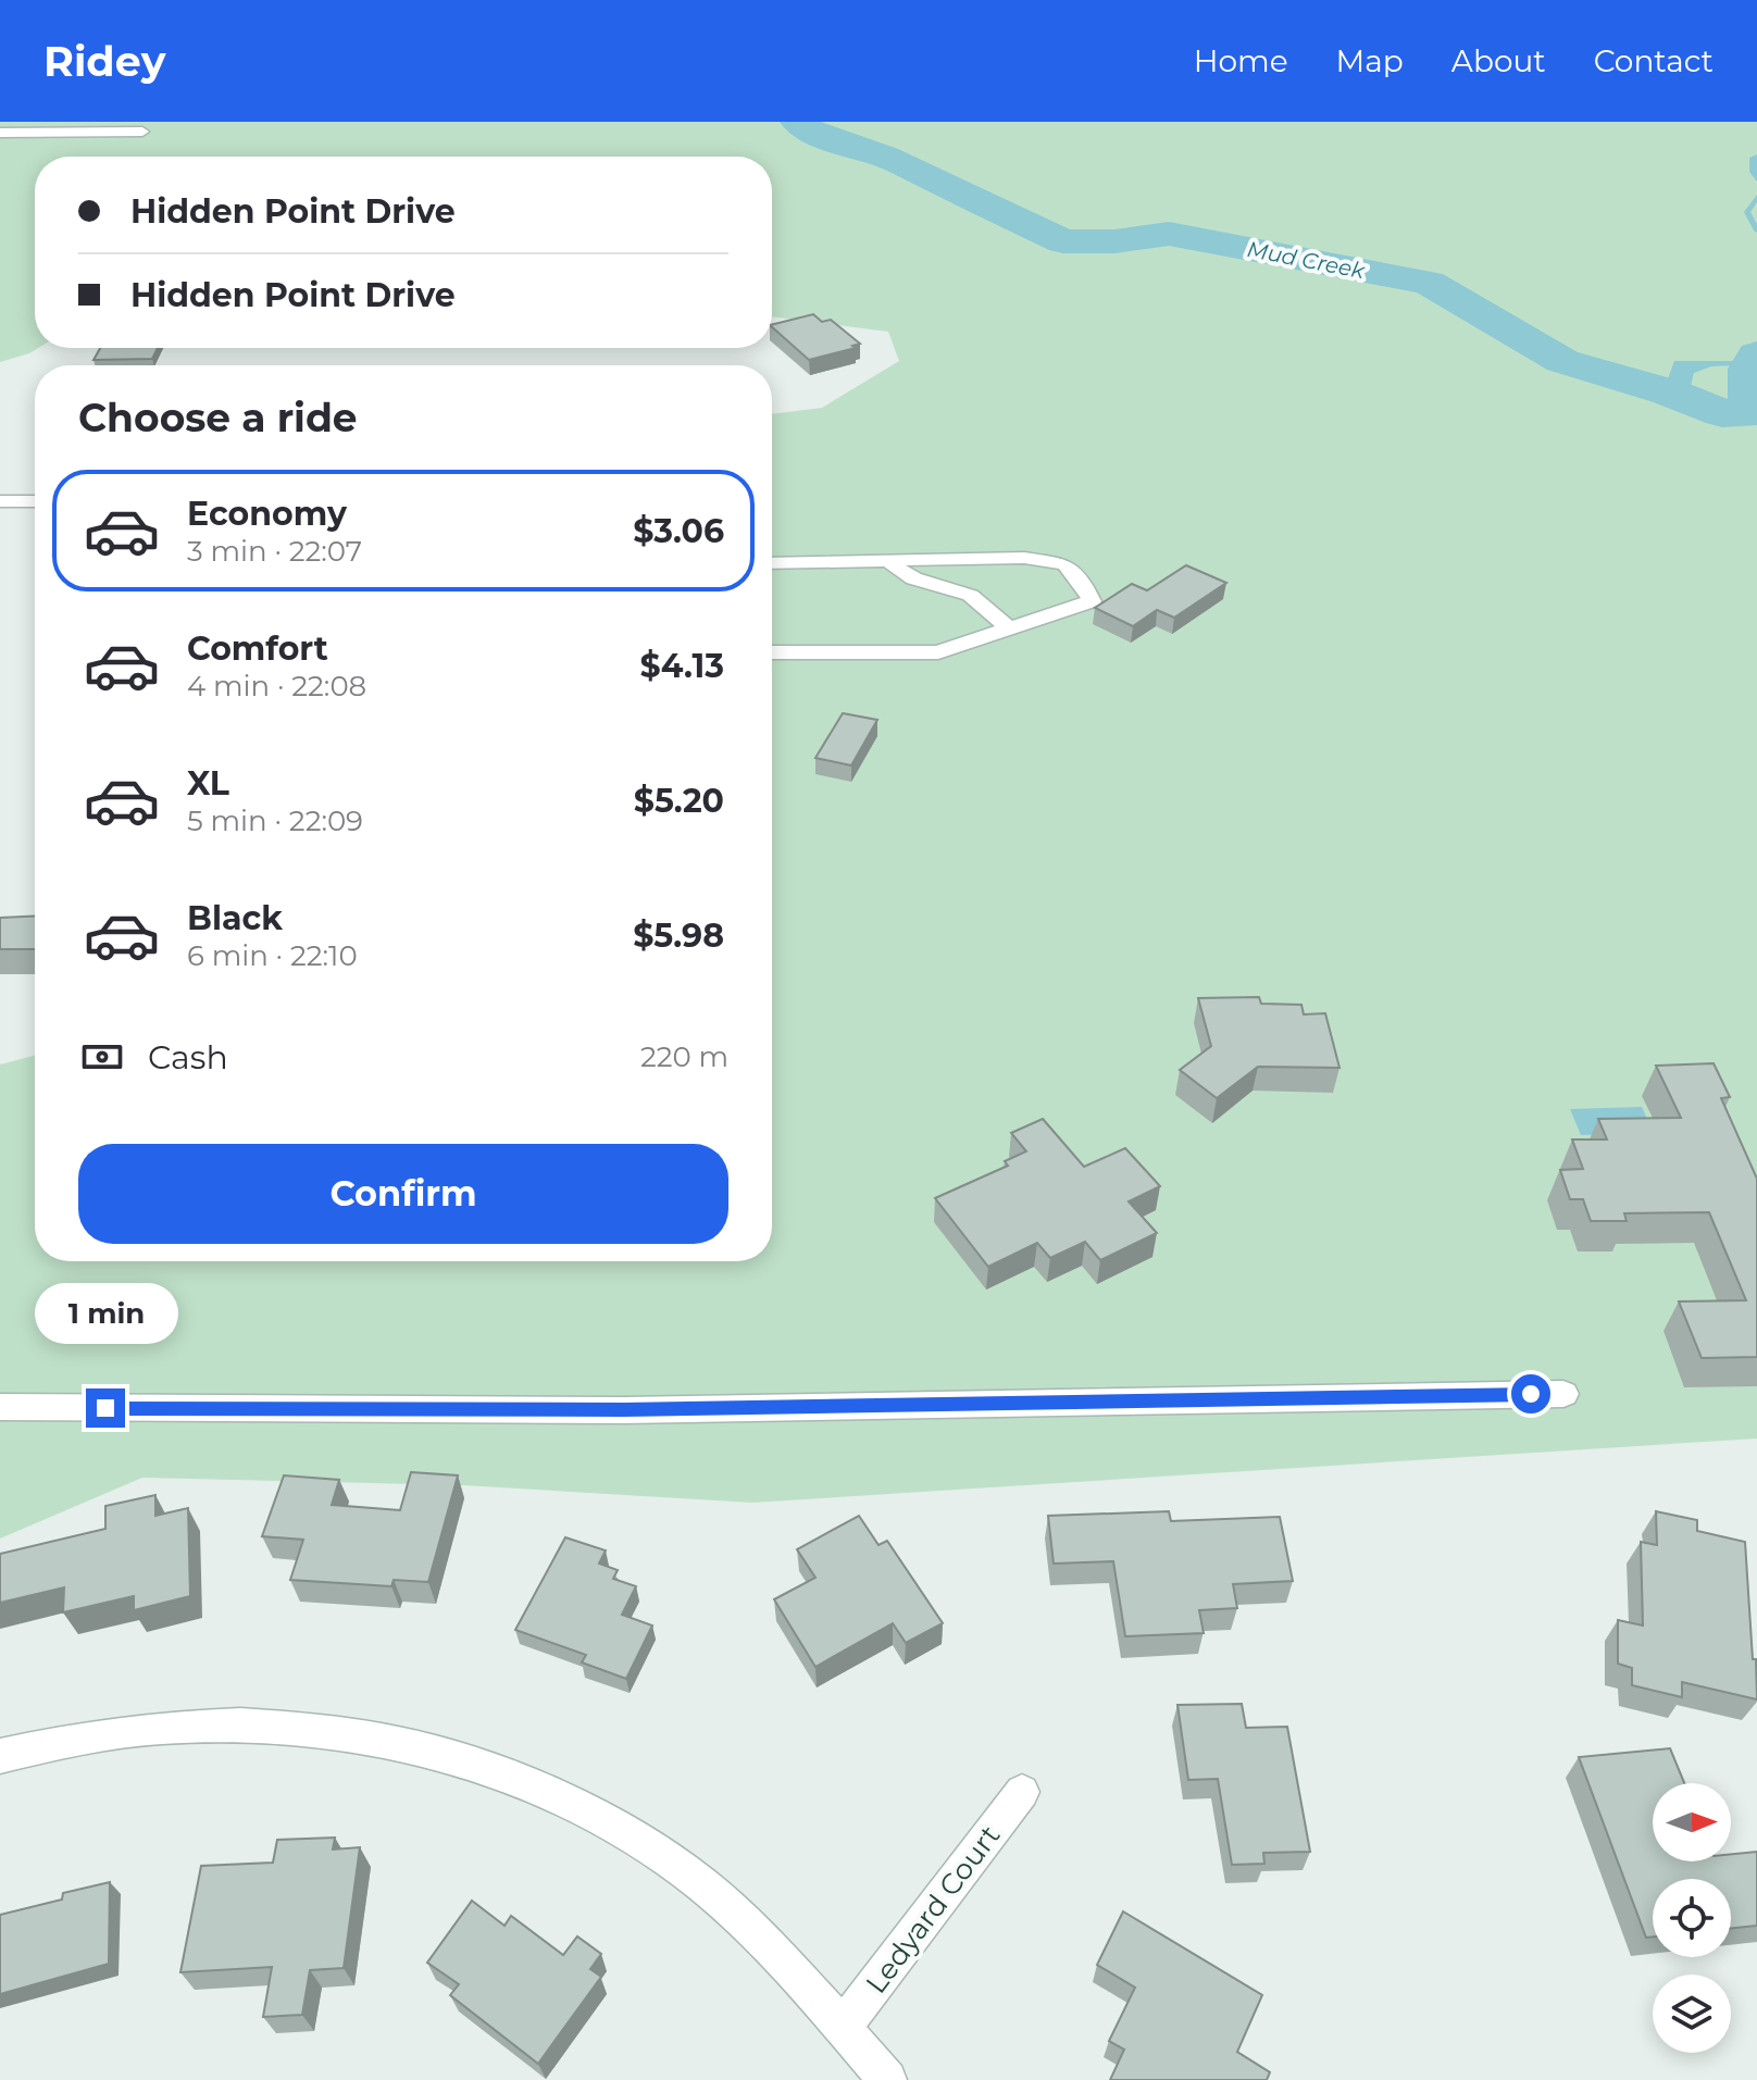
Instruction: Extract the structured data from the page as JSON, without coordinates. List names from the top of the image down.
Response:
{
  "streets": {
    "street": ["Ledyard Court"]
  },
  "water": ["Mud Creek"],
  "north": "right",
  "page": {
    "header": "Ridey",
    "nav": [
      "Home",
      "Map",
      "About",
      "Contact"
    ],
    "banner": ["Hidden Point Drive", "Hidden Point Drive"],
    "heading": "Choose a ride",
    "list": [
      {
        "name": "Economy",
        "note": "3 min · 22:07",
        "value": "$3.06"
      },
      {
        "name": "Comfort",
        "note": "4 min · 22:08",
        "value": "$4.13"
      },
      {
        "name": "XL",
        "note": "5 min · 22:09",
        "value": "$5.20"
      },
      {
        "name": "Black",
        "note": "6 min · 22:10",
        "value": "$5.98"
      }
    ],
    "pay": ["Cash", "220 m"],
    "buttons": "Confirm",
    "bubble": "1 min"
  }
}
